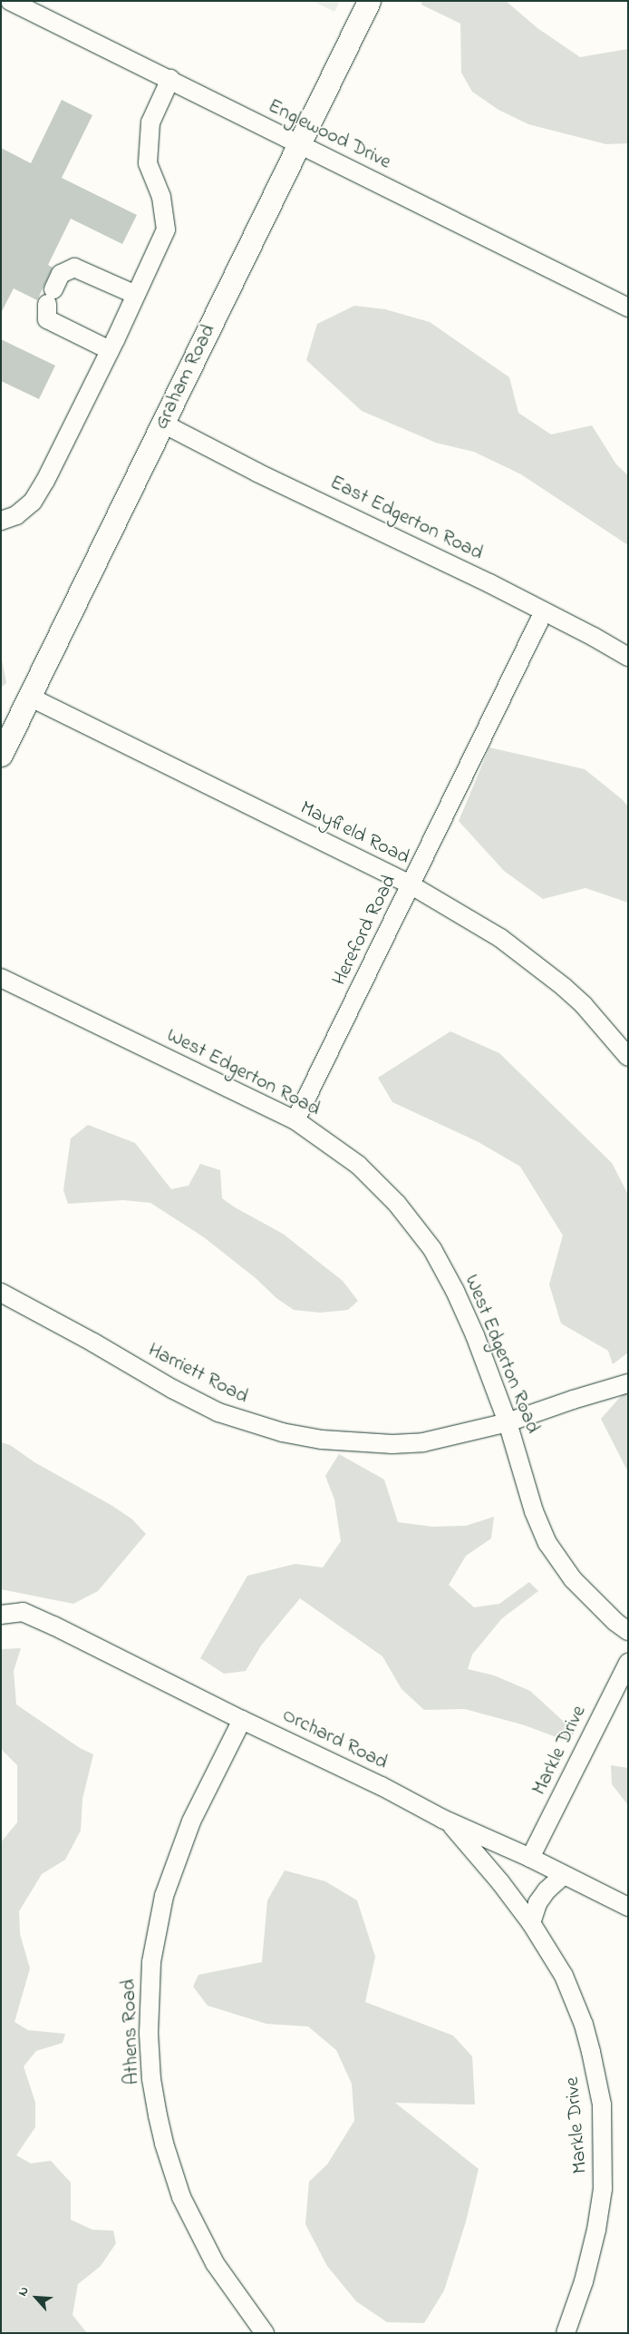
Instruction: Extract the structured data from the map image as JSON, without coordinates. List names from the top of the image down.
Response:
{
  "streets": {
    "main road": ["Graham Road"],
    "street": [
      "Englewood Drive",
      "East Edgerton Road",
      "Mayfield Road",
      "Hereford Road",
      "West Edgerton Road",
      "Harriett Road",
      "Orchard Road",
      "Markle Drive",
      "Athens Road"
    ]
  },
  "crossings": [
    ["Englewood Drive", "Graham Road"],
    ["Graham Road", "East Edgerton Road"],
    ["Graham Road", "Mayfield Road"],
    ["East Edgerton Road", "Hereford Road"],
    ["Mayfield Road", "Hereford Road"],
    ["Hereford Road", "West Edgerton Road"],
    ["West Edgerton Road", "Harriett Road"],
    ["Orchard Road", "Markle Drive"],
    ["Orchard Road", "Athens Road"]
  ],
  "north": "top left"
}
